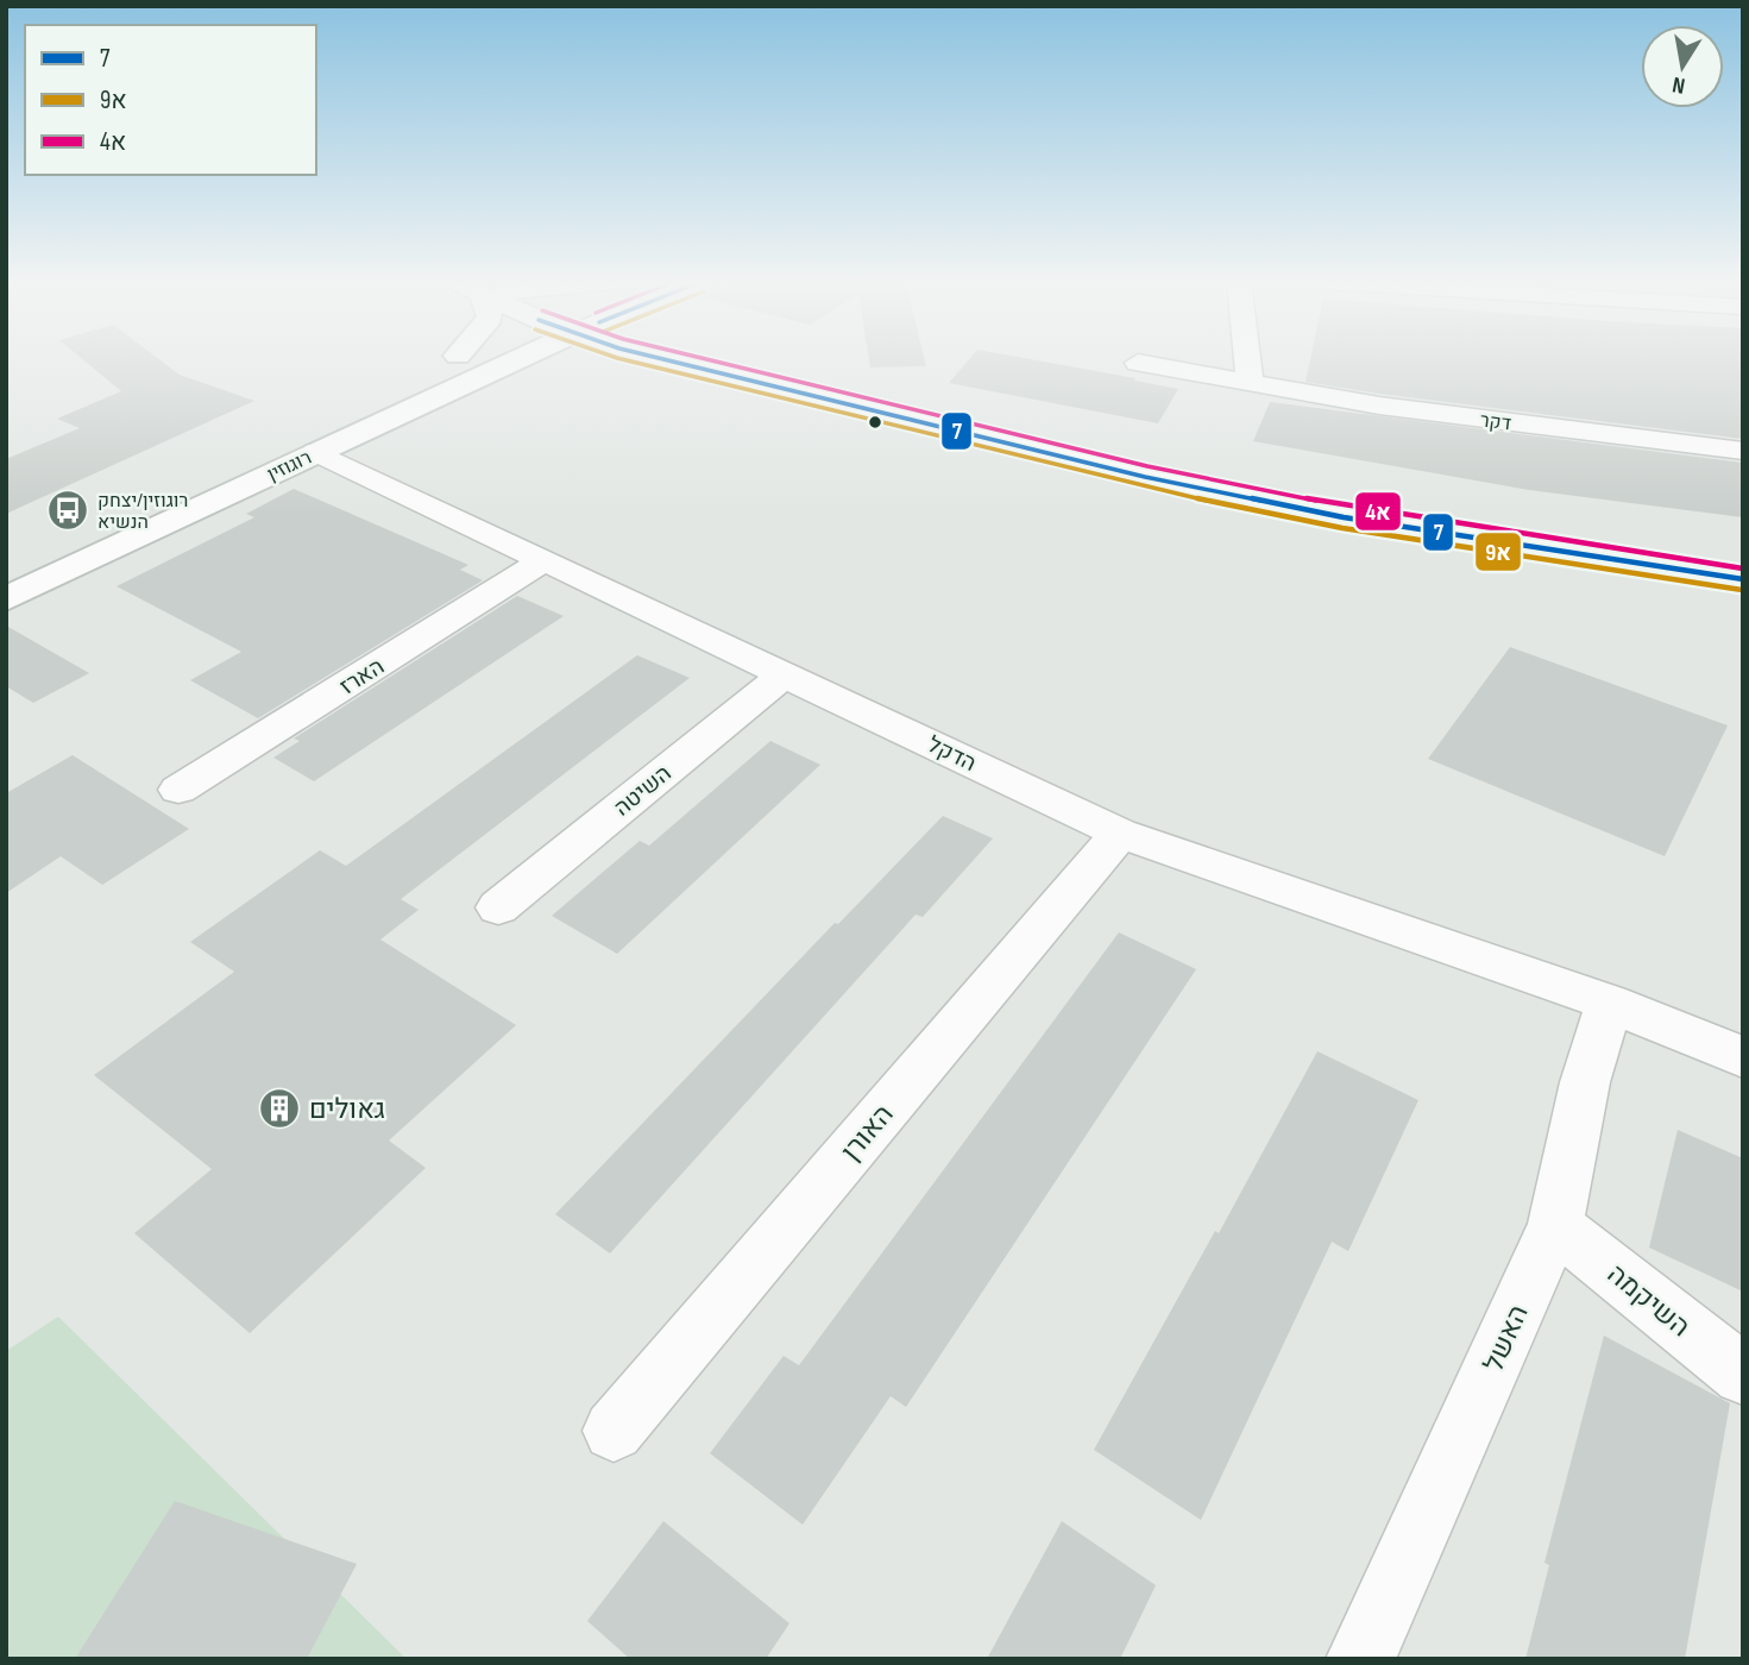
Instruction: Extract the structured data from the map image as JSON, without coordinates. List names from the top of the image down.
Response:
{
  "streets": {
    "main road": ["רוגוזין"],
    "street": [
      "דקר",
      "הארז",
      "הדקל",
      "השיטה",
      "האורן",
      "השיקמה",
      "האשל"
    ]
  },
  "crossings": [
    ["רוגוזין", "הדקל"],
    ["הארז", "הדקל"],
    ["הדקל", "השיטה"],
    ["הדקל", "האורן"],
    ["הדקל", "האשל"],
    ["השיקמה", "האשל"]
  ],
  "places": {
    "bus stop": ["רוגוזין/יצחק הנשיא"],
    "building": ["גאולים"]
  },
  "lines": ["transit line 7", "transit line 9א", "transit line 4א"],
  "legend": ["7", "9א", "4א"],
  "north": "bottom"
}
